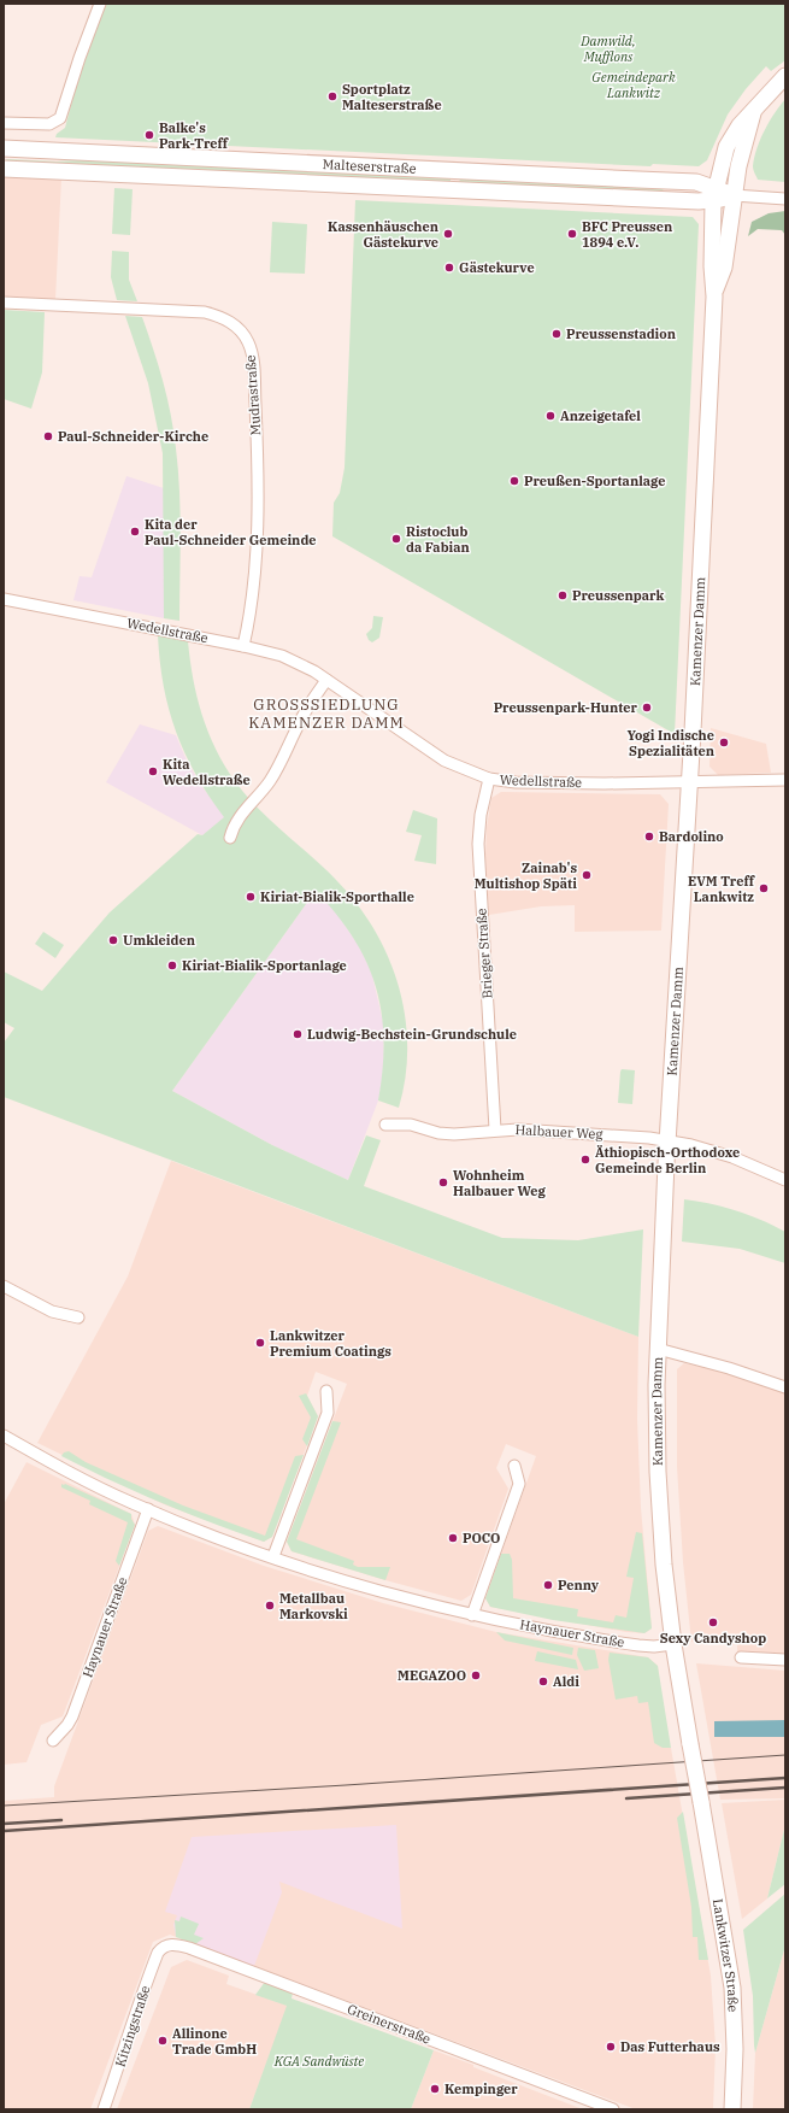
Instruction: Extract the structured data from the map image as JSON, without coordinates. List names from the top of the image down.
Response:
{
  "streets": {
    "main road": ["Malteserstraße", "Kamenzer Damm", "Lankwitzer Straße"],
    "street": [
      "Mudrastraße",
      "Wedellstraße",
      "Brieger Straße",
      "Halbauer Weg",
      "Haynauer Straße",
      "Greinerstraße",
      "Kitzingstraße"
    ]
  },
  "crossings": [
    ["Malteserstraße", "Kamenzer Damm"],
    ["Mudrastraße", "Wedellstraße"],
    ["Wedellstraße", "Kamenzer Damm"],
    ["Wedellstraße", "Brieger Straße"],
    ["Kamenzer Damm", "Halbauer Weg"],
    ["Kamenzer Damm", "Haynauer Straße"],
    ["Kamenzer Damm", "Lankwitzer Straße"],
    ["Brieger Straße", "Halbauer Weg"],
    ["Greinerstraße", "Kitzingstraße"]
  ],
  "districts": ["GROSSSIEDLUNG KAMENZER DAMM"],
  "parks": ["Damwild, Mufflons", "Gemeindepark Lankwitz", "KGA Sandwüste"],
  "places": [
    "Sportplatz Malteserstraße",
    "Balke's Park-Treff",
    "Kassenhäuschen Gästekurve",
    "BFC Preussen 1894 e.V.",
    "Gästekurve",
    "Preussenstadion",
    "Anzeigetafel",
    "Paul-Schneider-Kirche",
    "Preußen-Sportanlage",
    "Kita der Paul-Schneider Gemeinde",
    "Ristoclub da Fabian",
    "Preussenpark",
    "Preussenpark-Hunter",
    "Yogi Indische Spezialitäten",
    "Kita Wedellstraße",
    "Bardolino",
    "Zainab's Multishop Späti",
    "EVM Treff Lankwitz",
    "Kiriat-Bialik-Sporthalle",
    "Umkleiden",
    "Kiriat-Bialik-Sportanlage",
    "Ludwig-Bechstein-Grundschule",
    "Äthiopisch-Orthodoxe Gemeinde Berlin",
    "Wohnheim Halbauer Weg",
    "Lankwitzer Premium Coatings",
    "POCO",
    "Penny",
    "Metallbau Markovski",
    "Sexy Candyshop",
    "MEGAZOO",
    "Aldi",
    "Allinone Trade GmbH",
    "Das Futterhaus",
    "Kempinger"
  ]
}
